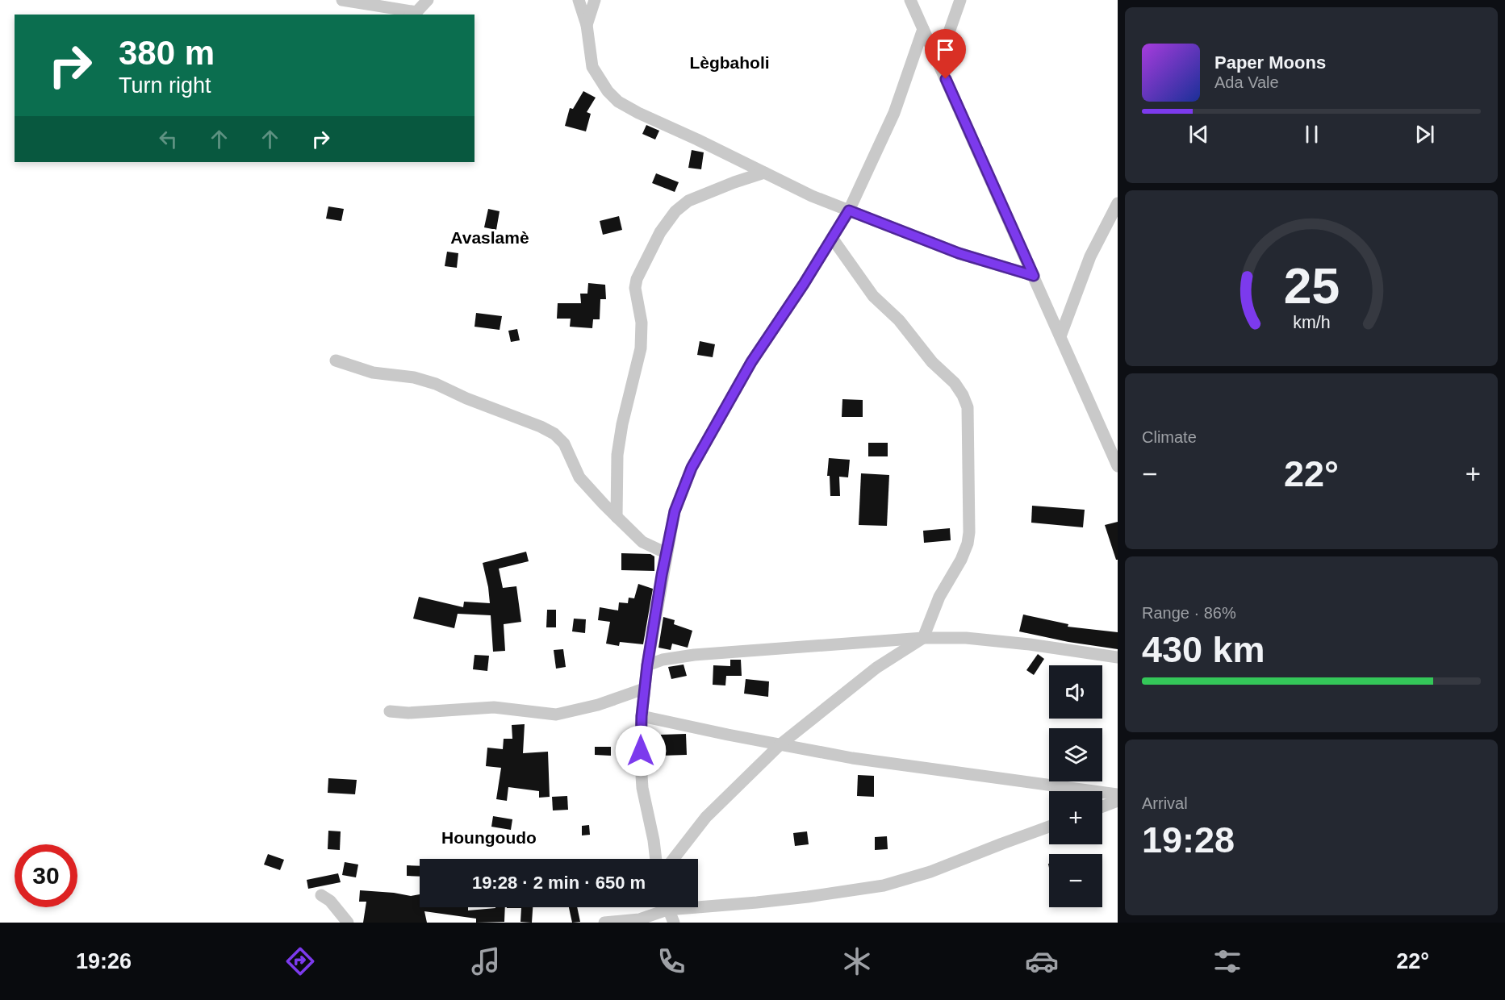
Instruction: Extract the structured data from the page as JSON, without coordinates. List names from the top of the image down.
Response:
{
  "districts": ["Lègbaholi", "Avaslamè", "Houngoudo"],
  "page": {
    "turn": ["380 m", "Turn right"],
    "song": ["Paper Moons", "Ada Vale"],
    "tile": [
      "Climate",
      ["Range · 86%", "430 km"],
      ["Arrival", "19:28"]
    ],
    "heat": ["−", "22°", "+"],
    "map_buttons": ["+", "−"],
    "limit": "30",
    "trip": "19:28 · 2 min · 650 m",
    "tabs": ["19:26", "22°"],
    "gauge": ["25", "km/h"]
  }
}
